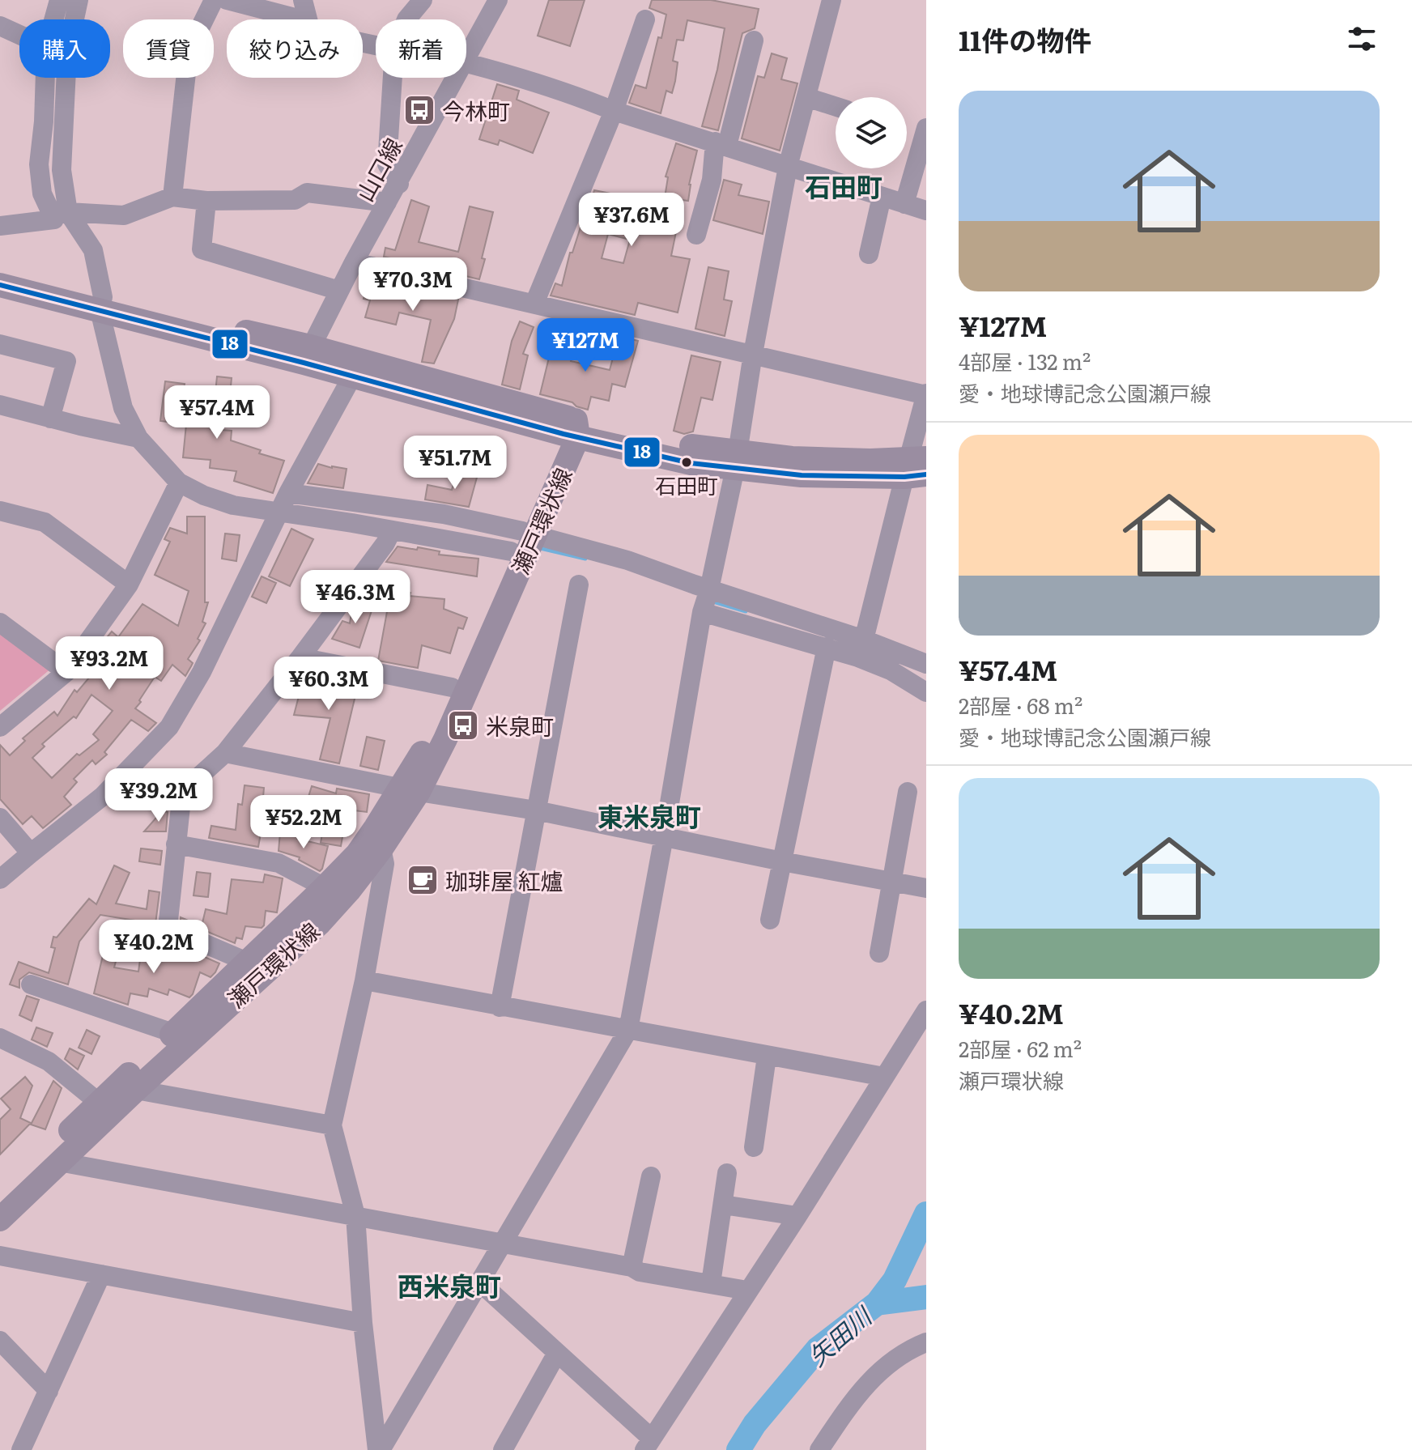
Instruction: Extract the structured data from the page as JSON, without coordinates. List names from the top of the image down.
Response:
{
  "streets": {
    "main road": ["瀬戸環状線"],
    "street": ["山口線"]
  },
  "districts": ["石田町", "東米泉町", "西米泉町"],
  "water": ["矢田川"],
  "places": {
    "bus stop": ["今林町", "米泉町"],
    "other": ["石田町"],
    "cafe": ["珈琲屋 紅爐"]
  },
  "lines": ["transit line 18"],
  "page": {
    "heading": "11件の物件",
    "chip": [
      "購入",
      "賃貸",
      "絞り込み",
      "新着"
    ],
    "list": [
      {
        "name": "¥127M",
        "note": "4部屋 · 132 m² · 愛・地球博記念公園瀬戸線"
      },
      {
        "name": "¥57.4M",
        "note": "2部屋 · 68 m² · 愛・地球博記念公園瀬戸線"
      },
      {
        "name": "¥40.2M",
        "note": "2部屋 · 62 m² · 瀬戸環状線"
      }
    ],
    "price": [
      "¥37.6M",
      "¥70.3M",
      "¥127M",
      "¥57.4M",
      "¥51.7M",
      "¥46.3M",
      "¥93.2M",
      "¥60.3M",
      "¥39.2M",
      "¥52.2M",
      "¥40.2M"
    ]
  }
}
